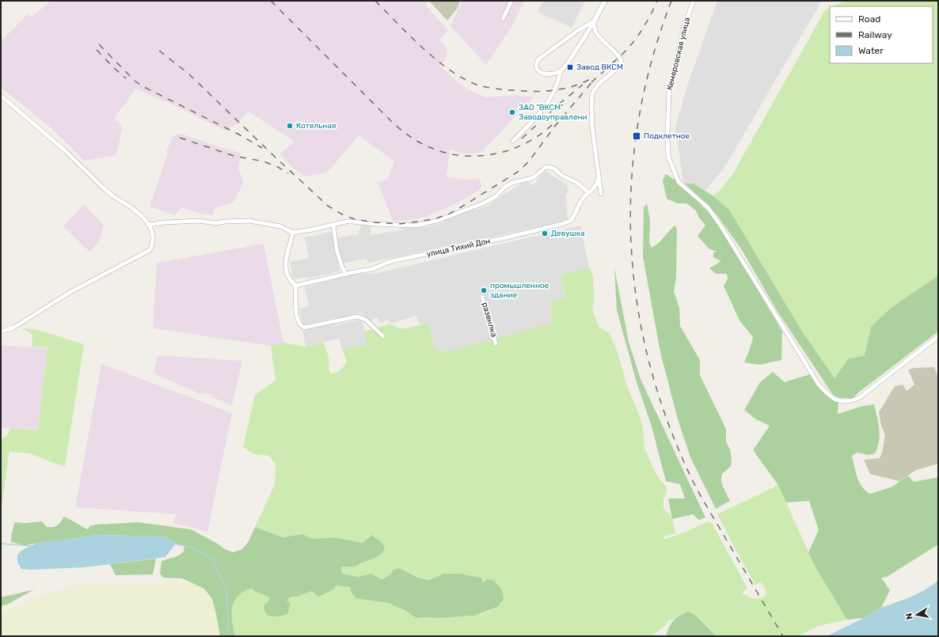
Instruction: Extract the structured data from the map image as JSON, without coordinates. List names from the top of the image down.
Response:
{
  "streets": {
    "street": ["Кемеровская улица", "улица Тихий Дон", "развилка"]
  },
  "places": {
    "transit": ["Завод ВКСМ", "Подклетное"],
    "other": [
      "ЗАО \"ВКСМ\" Заводоуправлени",
      "Котельная",
      "Девушка",
      "промышленное здание"
    ]
  },
  "legend": ["Road", "Railway", "Water"],
  "north": "left"
}
